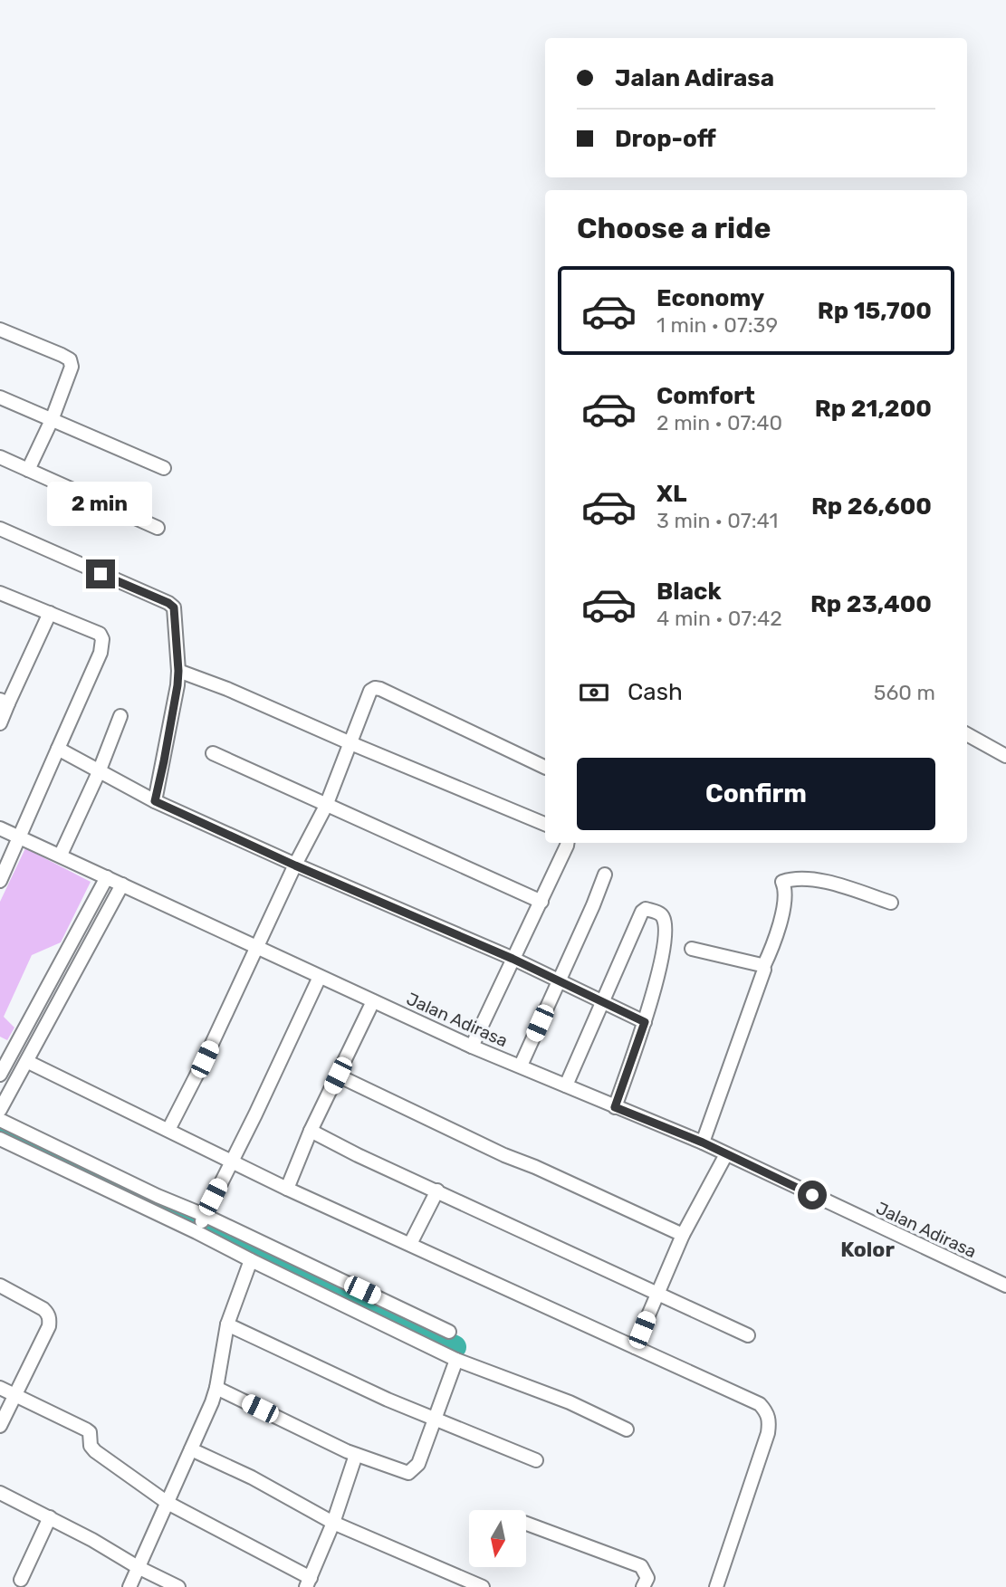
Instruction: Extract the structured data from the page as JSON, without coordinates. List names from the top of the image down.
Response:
{
  "streets": {
    "street": ["Jalan Adirasa"]
  },
  "districts": ["Kolor"],
  "north": "bottom",
  "page": {
    "banner": ["Jalan Adirasa", "Drop-off"],
    "heading": "Choose a ride",
    "list": [
      {
        "name": "Economy",
        "note": "1 min · 07:39",
        "value": "Rp 15,700"
      },
      {
        "name": "Comfort",
        "note": "2 min · 07:40",
        "value": "Rp 21,200"
      },
      {
        "name": "XL",
        "note": "3 min · 07:41",
        "value": "Rp 26,600"
      },
      {
        "name": "Black",
        "note": "4 min · 07:42",
        "value": "Rp 23,400"
      }
    ],
    "bubble": "2 min",
    "pay": ["Cash", "560 m"],
    "buttons": "Confirm"
  }
}
